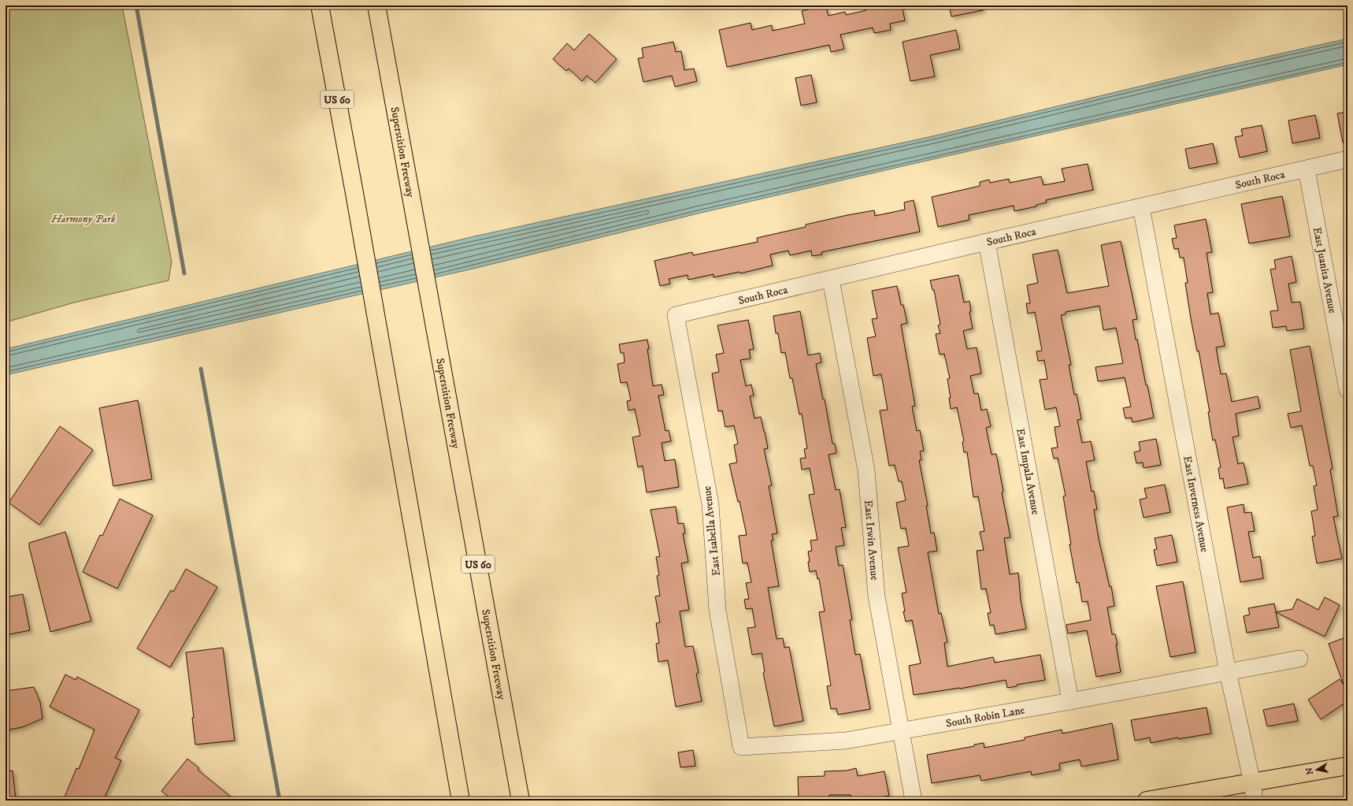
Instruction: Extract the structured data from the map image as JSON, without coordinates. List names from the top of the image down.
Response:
{
  "streets": {
    "main road": ["US 60", "Superstition Freeway"],
    "street": [
      "South Roca",
      "East Juanita Avenue",
      "East Impala Avenue",
      "East Inverness Avenue",
      "East Isabella Avenue",
      "East Irwin Avenue",
      "South Robin Lane"
    ]
  },
  "crossings": [
    ["South Roca", "East Juanita Avenue"],
    ["South Roca", "East Impala Avenue"],
    ["South Roca", "East Inverness Avenue"],
    ["South Roca", "East Isabella Avenue"],
    ["South Roca", "East Irwin Avenue"],
    ["East Impala Avenue", "South Robin Lane"],
    ["East Inverness Avenue", "South Robin Lane"],
    ["East Isabella Avenue", "South Robin Lane"],
    ["East Irwin Avenue", "South Robin Lane"]
  ],
  "parks": ["Harmony Park"],
  "north": "left"
}
